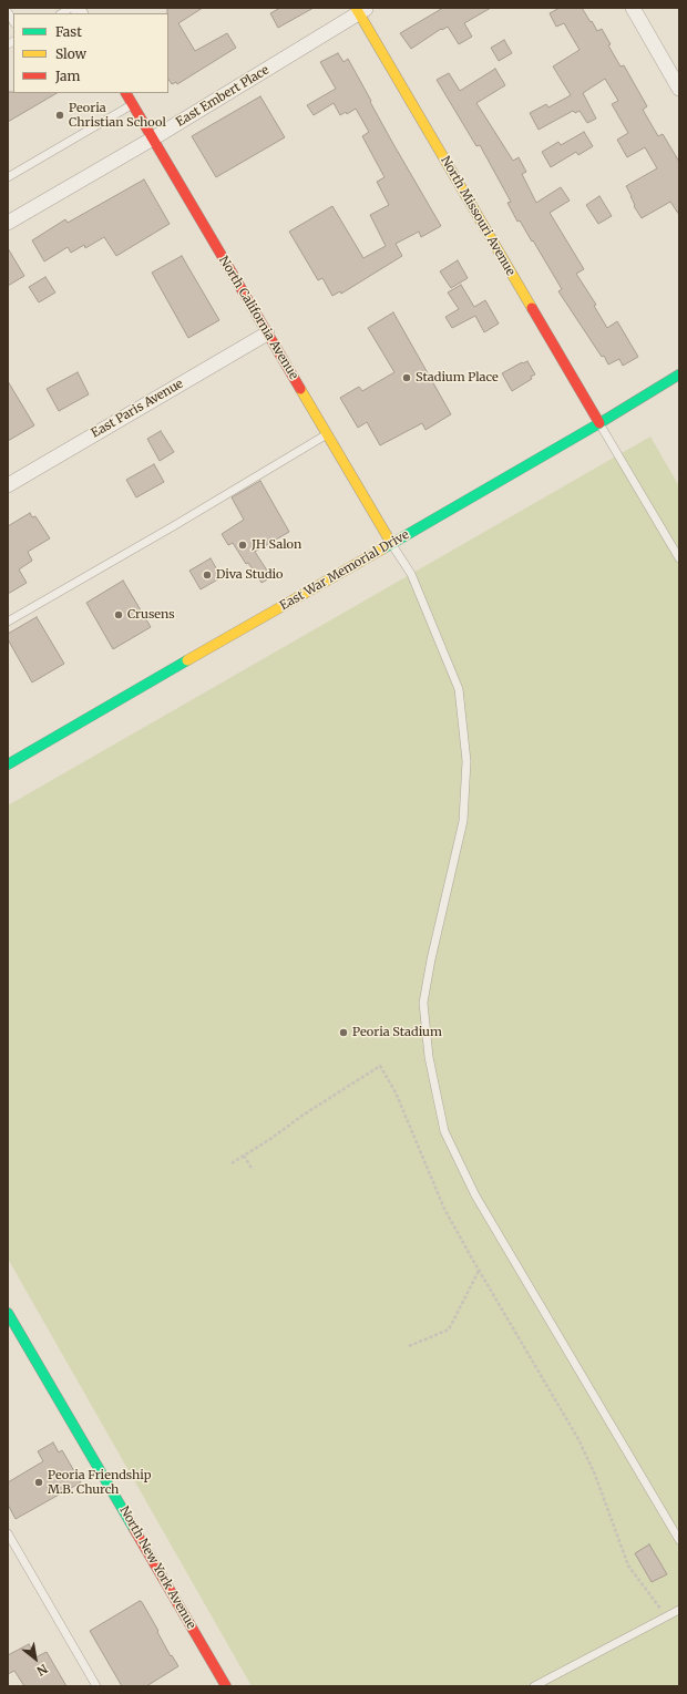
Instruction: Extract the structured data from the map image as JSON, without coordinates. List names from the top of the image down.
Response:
{
  "streets": {
    "main road": [
      "North Missouri Avenue",
      "North California Avenue",
      "East War Memorial Drive",
      "North New York Avenue"
    ],
    "street": ["East Embert Place", "East Paris Avenue"]
  },
  "crossings": [
    ["East Embert Place", "North Missouri Avenue"],
    ["East Embert Place", "North California Avenue"],
    ["North Missouri Avenue", "East War Memorial Drive"],
    ["North California Avenue", "East Paris Avenue"],
    ["North California Avenue", "East War Memorial Drive"]
  ],
  "places": [
    "Peoria Christian School",
    "Stadium Place",
    "JH Salon",
    "Diva Studio",
    "Crusens",
    "Peoria Stadium",
    "Peoria Friendship M.B. Church"
  ],
  "legend": ["Fast", "Slow", "Jam"],
  "north": "bottom right"
}
